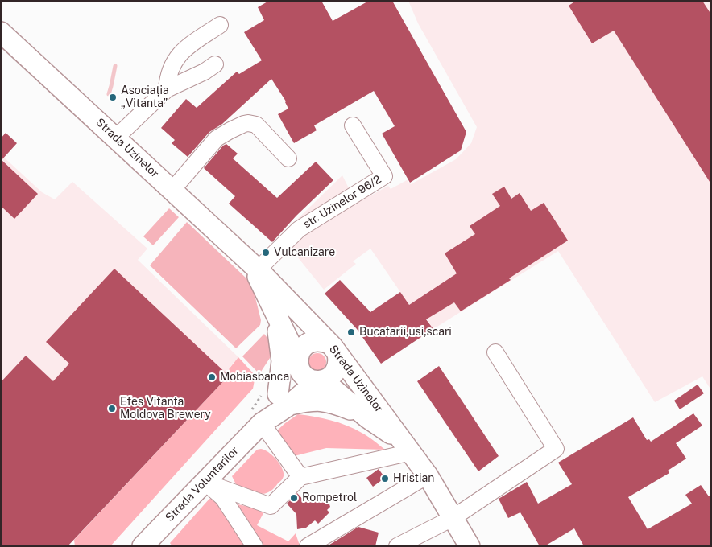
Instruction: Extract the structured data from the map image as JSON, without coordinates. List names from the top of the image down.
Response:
{
  "streets": {
    "main road": ["Strada Uzinelor", "Strada Voluntarilor"],
    "street": ["str. Uzinelor 96/2"]
  },
  "crossings": [
    ["Strada Uzinelor", "str. Uzinelor 96/2"],
    ["Strada Uzinelor", "Strada Voluntarilor"]
  ],
  "places": [
    "Asociația „Vitanta”",
    "Vulcanizare",
    "Bucatarii,usi,scari",
    "Mobiasbanca",
    "Efes Vitanta Moldova Brewery",
    "Hristian",
    "Rompetrol"
  ]
}
